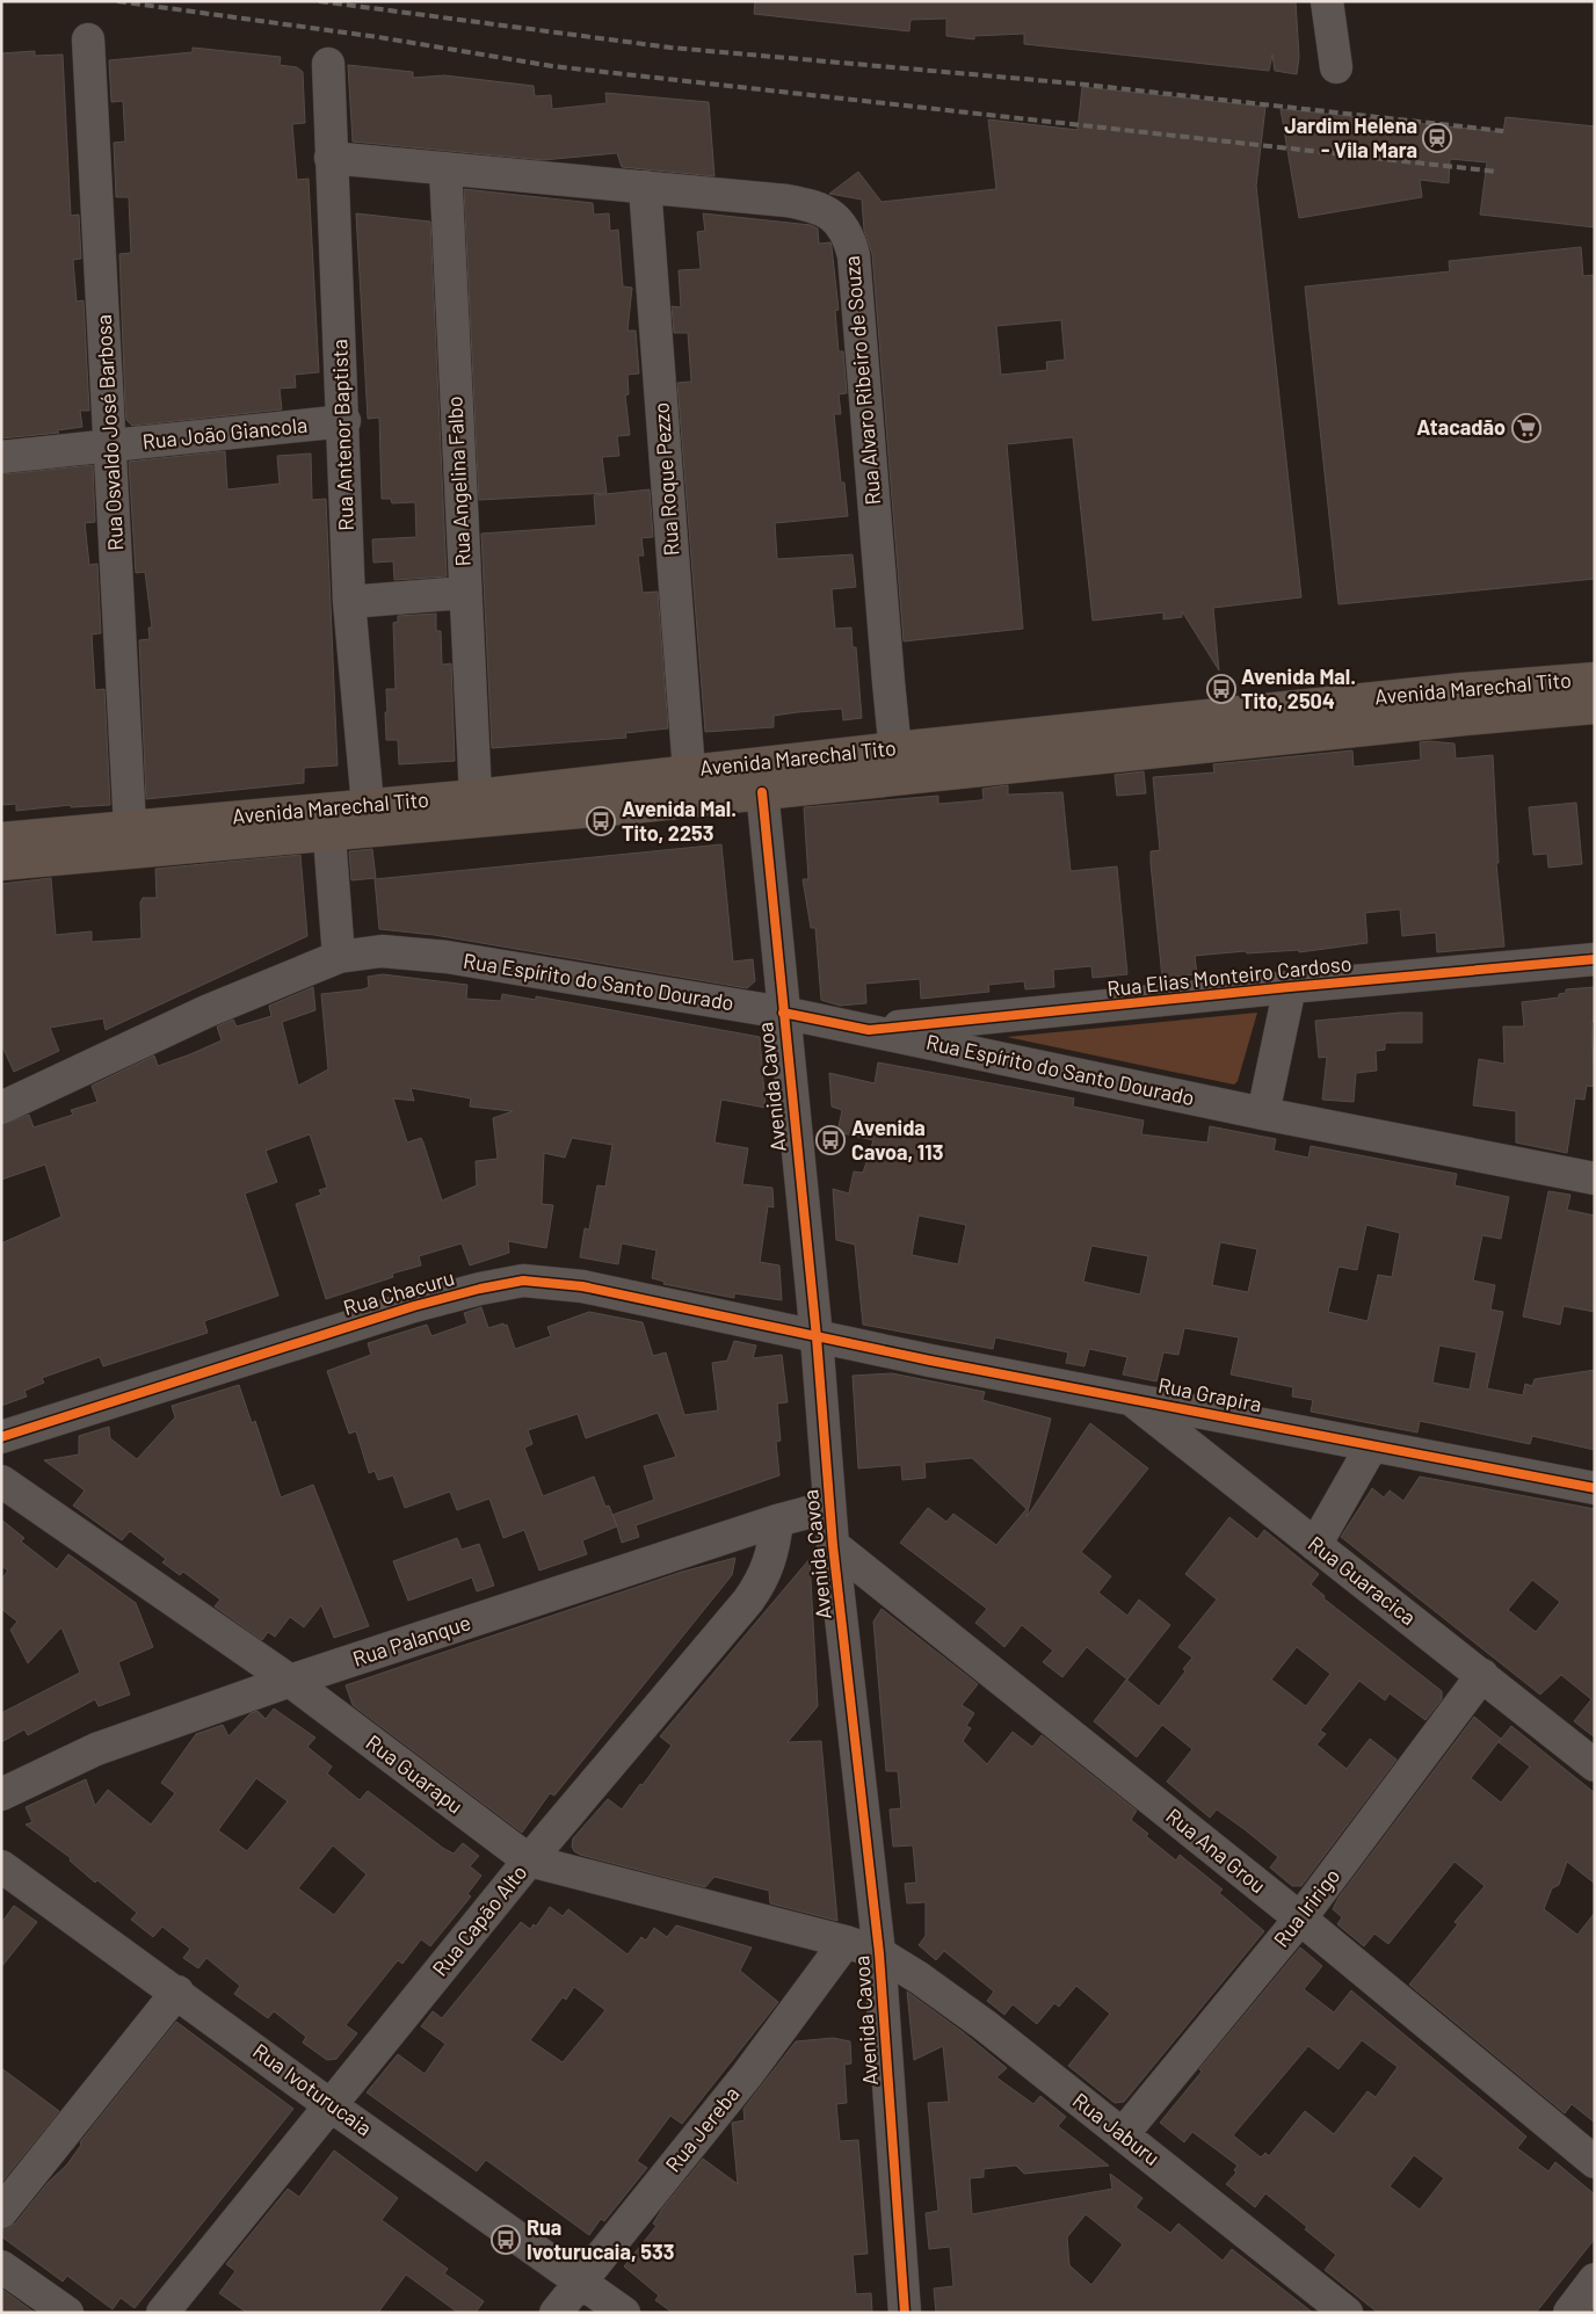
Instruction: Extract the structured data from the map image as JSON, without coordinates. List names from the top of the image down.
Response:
{
  "streets": {
    "main road": ["Avenida Marechal Tito"],
    "street": [
      "Rua Alvaro Ribeiro de Souza",
      "Rua Osvaldo José Barbosa",
      "Rua João Giancola",
      "Rua Antenor Baptista",
      "Rua Roque Pezzo",
      "Rua Angelina Falbo",
      "Rua Elias Monteiro Cardoso",
      "Rua Espírito do Santo Dourado",
      "Avenida Cavoa",
      "Rua Chacuru",
      "Rua Grapira",
      "Rua Guaracica",
      "Rua Palanque",
      "Rua Guarapu",
      "Rua Ana Grou",
      "Rua Iririgo",
      "Rua Capão Alto",
      "Rua Ivoturucaia",
      "Rua Jereba",
      "Rua Jaburu"
    ]
  },
  "crossings": [
    ["Rua Alvaro Ribeiro de Souza", "Rua Antenor Baptista"],
    ["Rua Alvaro Ribeiro de Souza", "Rua Roque Pezzo"],
    ["Rua Alvaro Ribeiro de Souza", "Rua Angelina Falbo"],
    ["Rua Alvaro Ribeiro de Souza", "Avenida Marechal Tito"],
    ["Rua Osvaldo José Barbosa", "Rua João Giancola"],
    ["Rua Osvaldo José Barbosa", "Avenida Marechal Tito"],
    ["Rua João Giancola", "Rua Antenor Baptista"],
    ["Rua Antenor Baptista", "Avenida Marechal Tito"],
    ["Rua Roque Pezzo", "Avenida Marechal Tito"],
    ["Rua Angelina Falbo", "Avenida Marechal Tito"],
    ["Avenida Marechal Tito", "Avenida Cavoa"],
    ["Rua Elias Monteiro Cardoso", "Rua Espírito do Santo Dourado"],
    ["Rua Espírito do Santo Dourado", "Avenida Cavoa"],
    ["Avenida Cavoa", "Rua Chacuru"],
    ["Avenida Cavoa", "Rua Grapira"],
    ["Avenida Cavoa", "Rua Palanque"],
    ["Avenida Cavoa", "Rua Guarapu"],
    ["Avenida Cavoa", "Rua Ana Grou"],
    ["Avenida Cavoa", "Rua Jaburu"],
    ["Rua Chacuru", "Rua Grapira"],
    ["Rua Grapira", "Rua Guaracica"],
    ["Rua Guaracica", "Rua Iririgo"],
    ["Rua Palanque", "Rua Guarapu"],
    ["Rua Palanque", "Rua Capão Alto"],
    ["Rua Guarapu", "Rua Capão Alto"],
    ["Rua Guarapu", "Rua Jereba"],
    ["Rua Guarapu", "Rua Jaburu"],
    ["Rua Ana Grou", "Rua Iririgo"],
    ["Rua Iririgo", "Rua Jaburu"],
    ["Rua Capão Alto", "Rua Ivoturucaia"],
    ["Rua Ivoturucaia", "Rua Jereba"]
  ],
  "places": {
    "station": ["Jardim Helena - Vila Mara"],
    "supermarket": ["Atacadão"],
    "bus stop": [
      "Avenida Mal. Tito, 2504",
      "Avenida Mal. Tito, 2253",
      "Avenida Cavoa, 113",
      "Rua Ivoturucaia, 533"
    ]
  }
}
